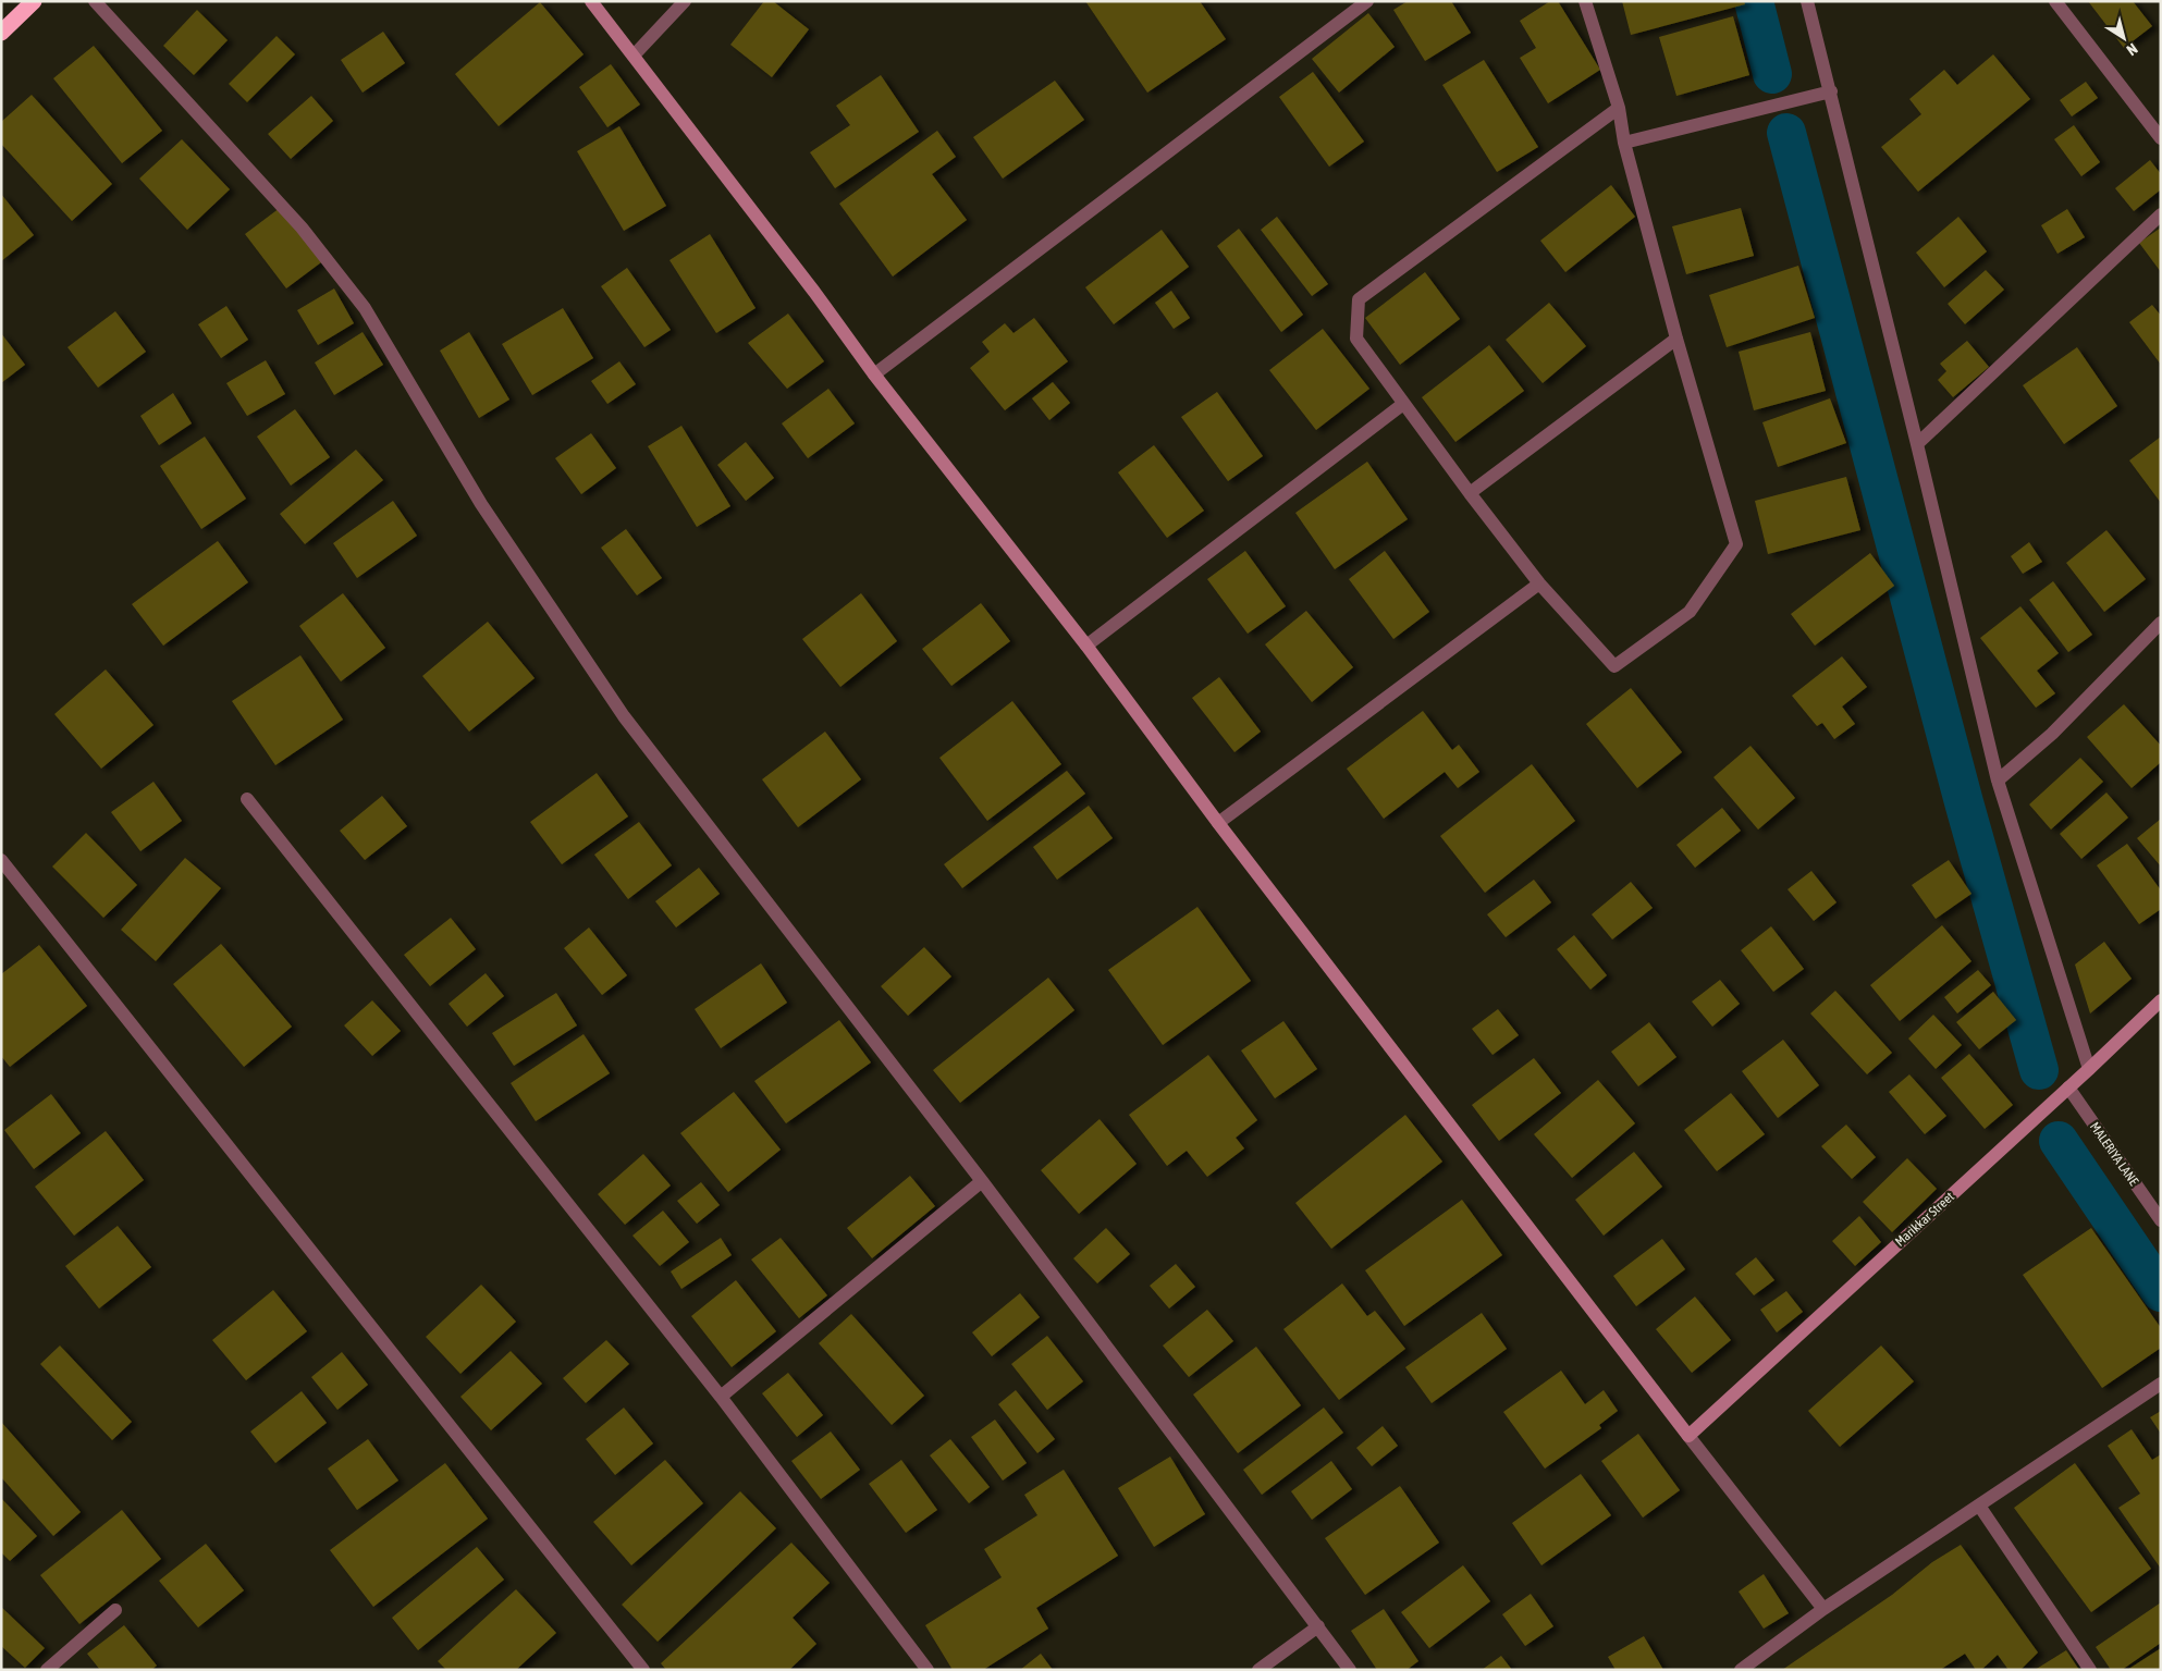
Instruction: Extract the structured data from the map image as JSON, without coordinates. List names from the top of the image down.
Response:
{
  "streets": {
    "street": ["MALERIYA LANE", "Marikkar Street"]
  },
  "crossings": [
    ["MALERIYA LANE", "Marikkar Street"]
  ],
  "north": "bottom right"
}
